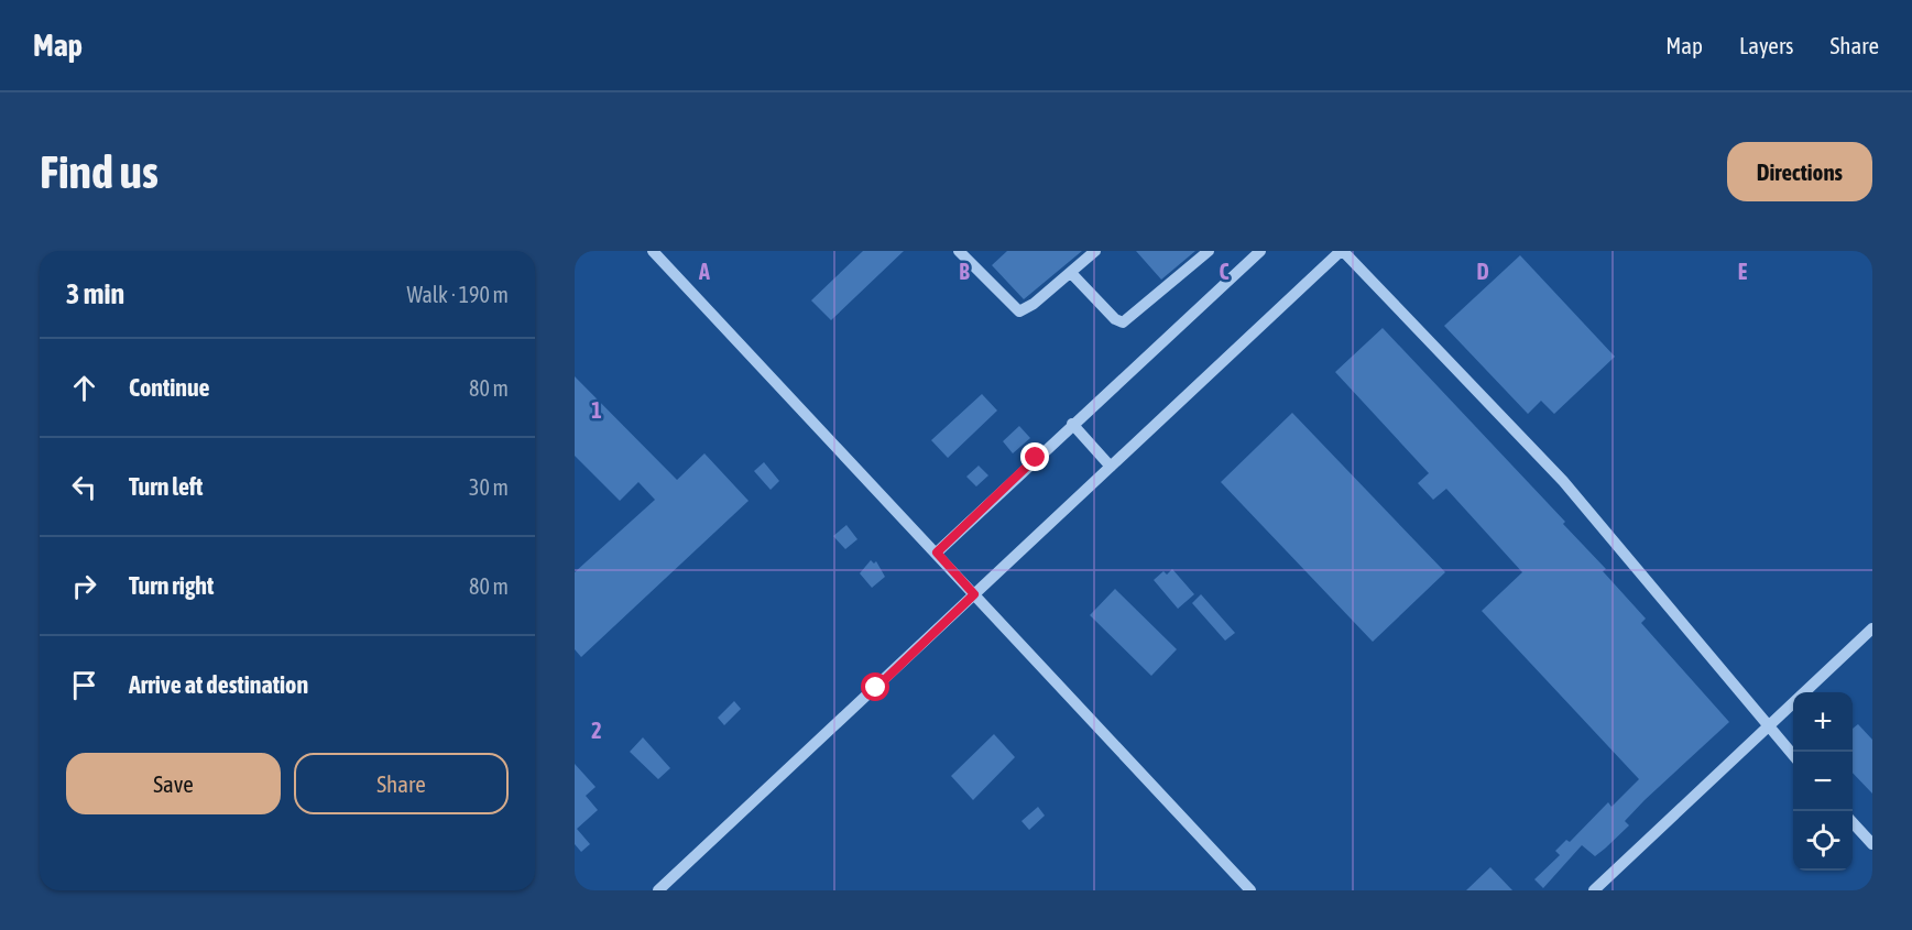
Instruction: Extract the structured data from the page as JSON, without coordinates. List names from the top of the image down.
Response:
{
  "page": {
    "header": "Map",
    "nav": ["Map", "Layers", "Share"],
    "buttons": [
      "Directions",
      ["Save", "Share"]
    ],
    "title": "Find us",
    "heading": ["3 min", "Walk · 190 m"],
    "list": [
      ["Continue", "80 m"],
      ["Turn left", "30 m"],
      ["Turn right", "80 m"],
      "Arrive at destination"
    ],
    "map_buttons": ["+", "−"]
  },
  "grid": {
    "columns": [
      "A",
      "B",
      "C",
      "D",
      "E"
    ],
    "rows": ["1", "2"]
  }
}
